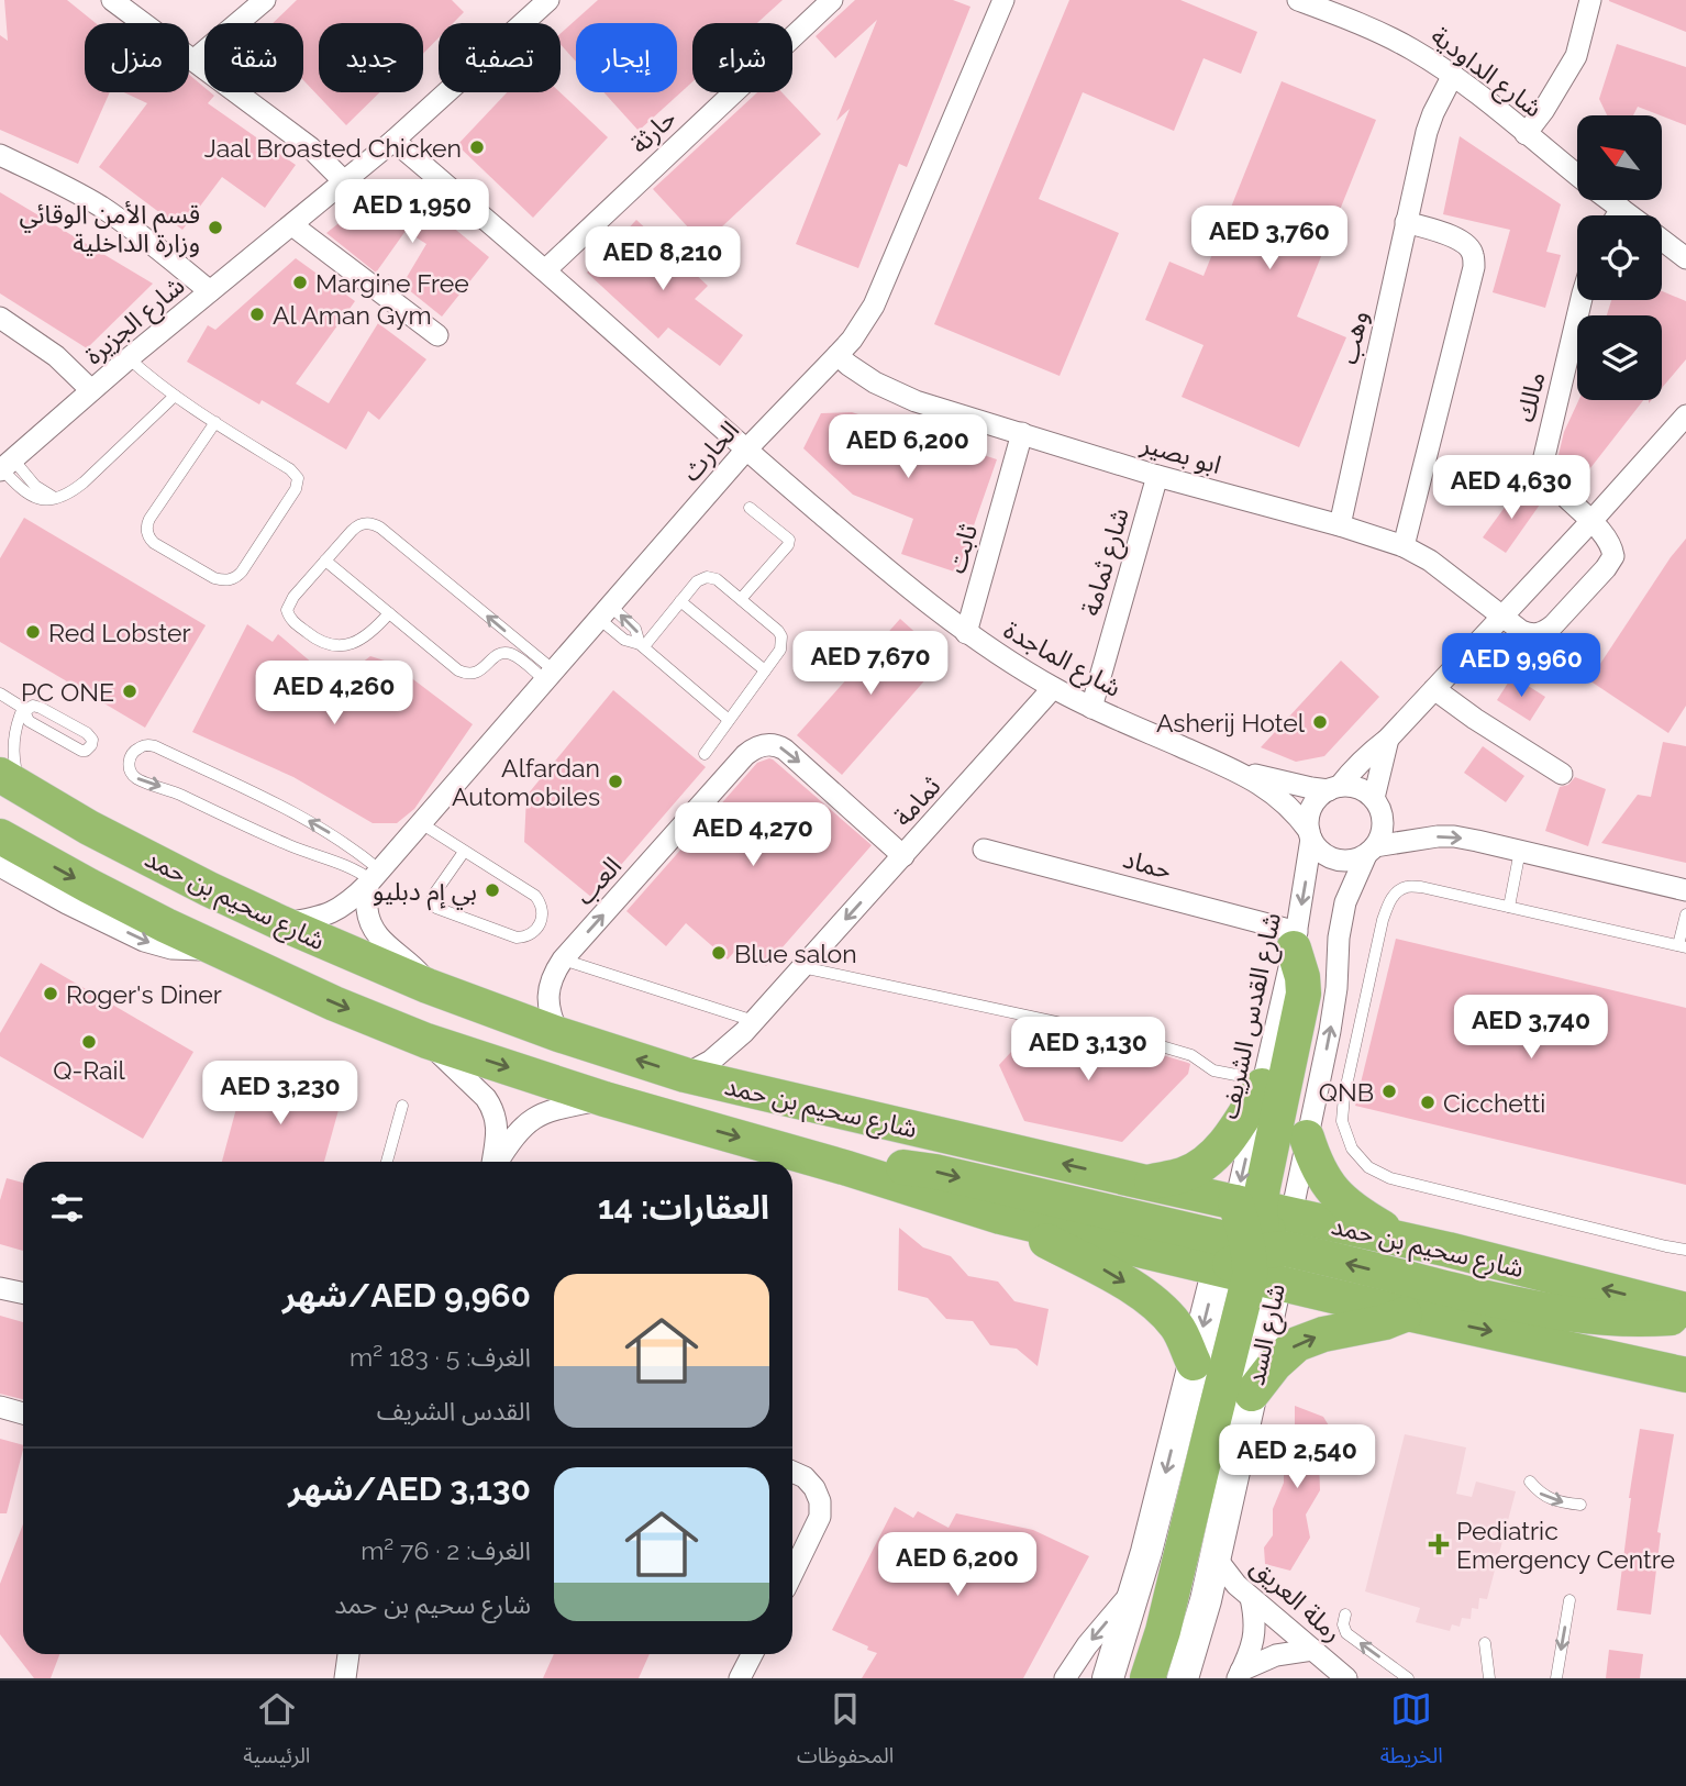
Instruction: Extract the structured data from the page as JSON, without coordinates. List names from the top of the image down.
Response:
{
  "streets": {
    "highway": ["شارع سحيم بن حمد"],
    "main road": ["شارع السد"],
    "street": [
      "شارع الداودية",
      "حارثة",
      "شارع الجزيرة",
      "وهب",
      "مالك",
      "الحارث",
      "ابو بصير",
      "ثابت",
      "شارع ثمامة",
      "شارع الماجدة",
      "ثمامة",
      "حماد",
      "العب",
      "شارع القدس الشريف",
      "رملة العريق"
    ]
  },
  "crossings": [
    ["شارع الداودية", "وهب"],
    ["حارثة", "شارع الماجدة"],
    ["شارع الجزيرة", "شارع الماجدة"],
    ["وهب", "ابو بصير"],
    ["مالك", "ابو بصير"],
    ["الحارث", "ابو بصير"],
    ["الحارث", "شارع الماجدة"],
    ["الحارث", "شارع سحيم بن حمد"],
    ["ابو بصير", "ثابت"],
    ["ابو بصير", "شارع ثمامة"],
    ["ثابت", "شارع الماجدة"],
    ["شارع ثمامة", "شارع الماجدة"],
    ["شارع الماجدة", "ثمامة"],
    ["شارع الماجدة", "شارع القدس الشريف"],
    ["ثمامة", "العب"],
    ["ثمامة", "شارع سحيم بن حمد"],
    ["حماد", "شارع القدس الشريف"],
    ["العب", "شارع سحيم بن حمد"],
    ["شارع سحيم بن حمد", "شارع القدس الشريف"],
    ["شارع سحيم بن حمد", "شارع السد"],
    ["شارع القدس الشريف", "شارع السد"],
    ["شارع السد", "رملة العريق"]
  ],
  "places": {
    "other": [
      "Jaal Broasted Chicken",
      "قسم الأمن الوقائي وزارة الداخلية",
      "Margine Free",
      "Al Aman Gym",
      "Red Lobster",
      "PC ONE",
      "Asherij Hotel",
      "Alfardan Automobiles",
      "بي إم دبليو",
      "Blue salon",
      "Roger's Diner",
      "Q-Rail",
      "QNB",
      "Cicchetti"
    ],
    "health": ["Pediatric Emergency Centre"]
  },
  "north": "top left",
  "page": {
    "chip": [
      "شراء",
      "إيجار",
      "تصفية",
      "جديد",
      "شقة",
      "منزل"
    ],
    "price": [
      "AED 1,950",
      "AED 3,760",
      "AED 8,210",
      "AED 6,200",
      "AED 4,630",
      "AED 7,670",
      "AED 9,960",
      "AED 4,260",
      "AED 4,270",
      "AED 3,740",
      "AED 3,130",
      "AED 3,230",
      "AED 2,540",
      "AED 6,200"
    ],
    "heading": "العقارات: 14",
    "list": [
      {
        "name": "AED 9,960/شهر",
        "note": "الغرف: 5 · 183 m² · القدس الشريف"
      },
      {
        "name": "AED 3,130/شهر",
        "note": "الغرف: 2 · 76 m² · شارع سحيم بن حمد"
      }
    ],
    "tabs": ["الخريطة", "المحفوظات", "الرئيسية"]
  }
}
